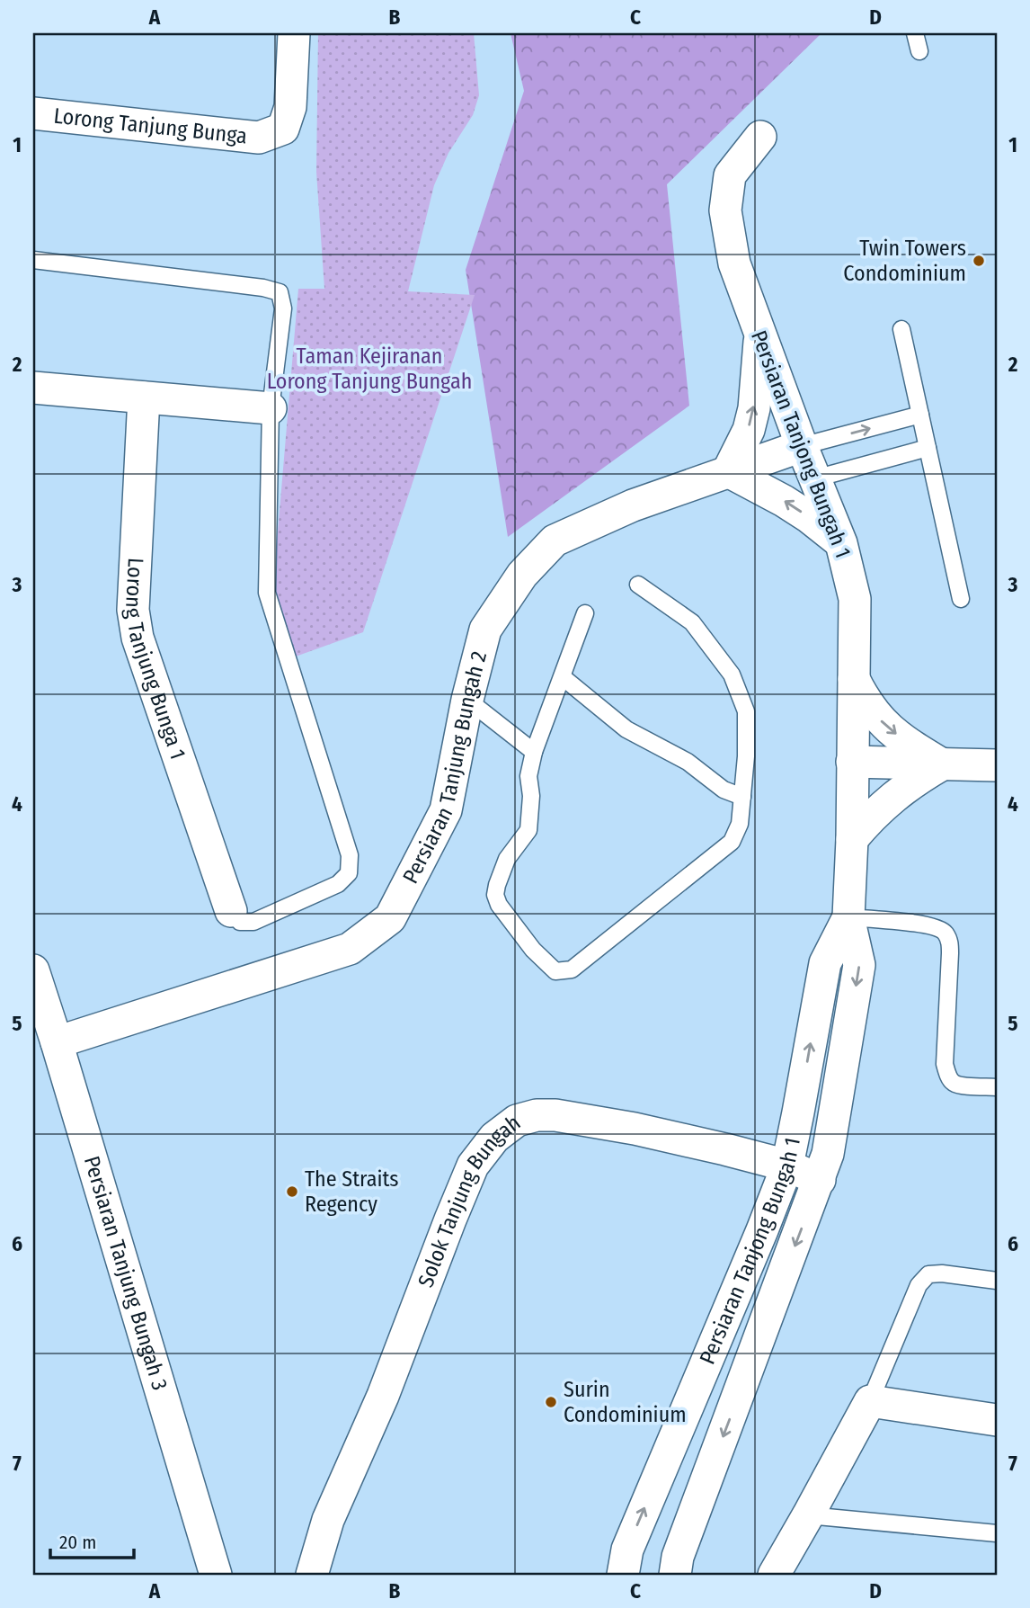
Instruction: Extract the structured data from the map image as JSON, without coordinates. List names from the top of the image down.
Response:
{
  "streets": {
    "street": [
      "Lorong Tanjung Bunga",
      "Persiaran Tanjong Bungah 1",
      "Lorong Tanjung Bunga 1",
      "Persiaran Tanjung Bungah 2",
      "Solok Tanjung Bungah",
      "Persiaran Tanjung Bungah 3"
    ]
  },
  "crossings": [
    ["Persiaran Tanjong Bungah 1", "Persiaran Tanjung Bungah 2"],
    ["Persiaran Tanjong Bungah 1", "Solok Tanjung Bungah"],
    ["Persiaran Tanjung Bungah 2", "Persiaran Tanjung Bungah 3"]
  ],
  "parks": ["Taman Kejiranan Lorong Tanjung Bungah"],
  "places": ["Twin Towers Condominium", "The Straits Regency", "Surin Condominium"],
  "scale_bar": "20 m",
  "grid": {
    "columns": [
      "A",
      "B",
      "C",
      "D"
    ],
    "rows": [
      "1",
      "2",
      "3",
      "4",
      "5",
      "6",
      "7"
    ]
  }
}
